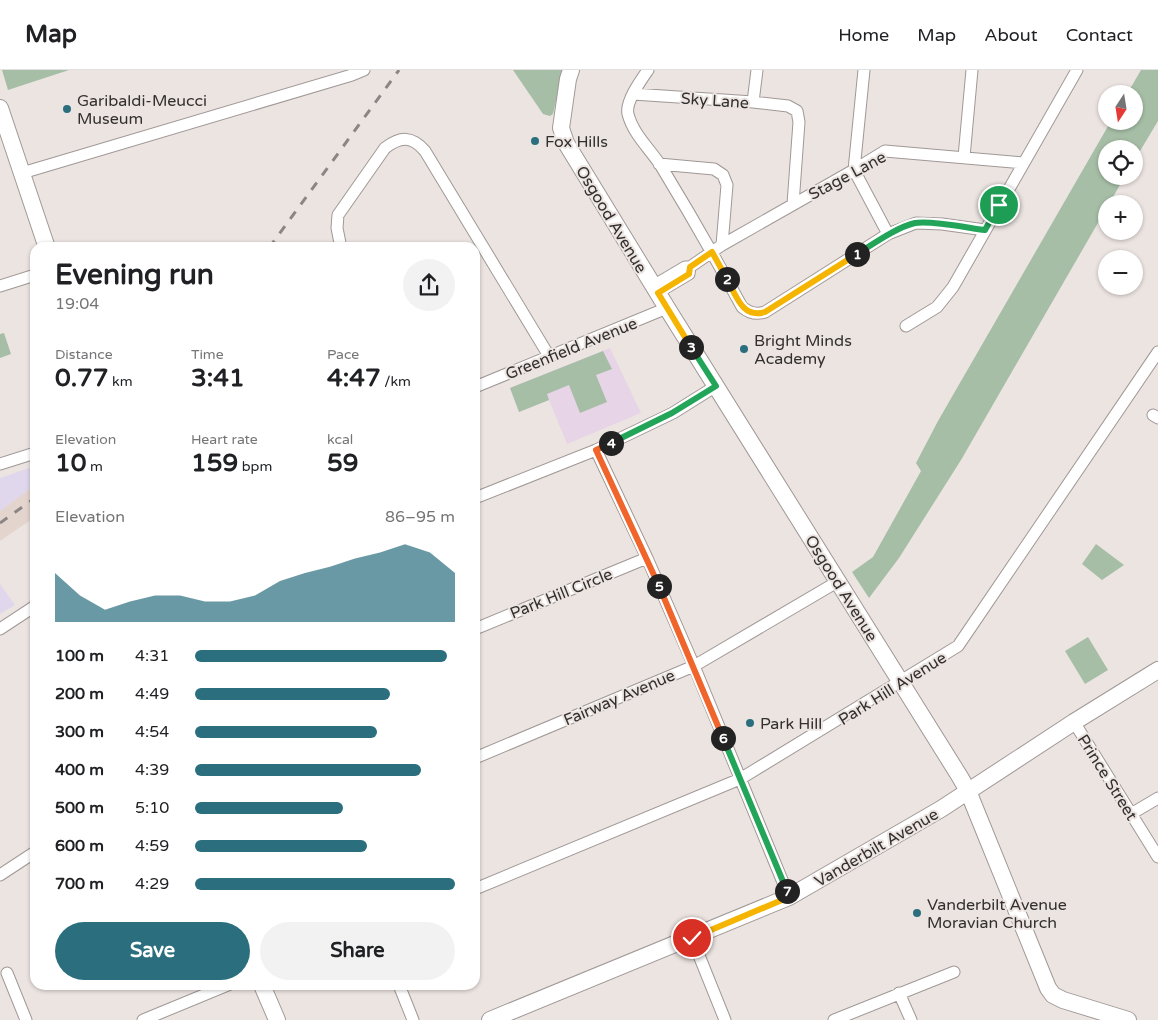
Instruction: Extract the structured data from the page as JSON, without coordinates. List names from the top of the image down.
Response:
{
  "streets": {
    "street": [
      "Sky Lane",
      "Stage Lane",
      "Osgood Avenue",
      "Greenfield Avenue",
      "Park Hill Circle",
      "Park Hill Avenue",
      "Fairway Avenue",
      "Prince Street",
      "Vanderbilt Avenue"
    ]
  },
  "crossings": [
    ["Sky Lane", "Stage Lane"],
    ["Stage Lane", "Osgood Avenue"],
    ["Osgood Avenue", "Greenfield Avenue"],
    ["Osgood Avenue", "Park Hill Avenue"],
    ["Osgood Avenue", "Fairway Avenue"],
    ["Osgood Avenue", "Vanderbilt Avenue"],
    ["Prince Street", "Vanderbilt Avenue"]
  ],
  "places": [
    "Garibaldi-Meucci Museum",
    "Fox Hills",
    "Bright Minds Academy",
    "Park Hill",
    "Vanderbilt Avenue Moravian Church"
  ],
  "north": "bottom",
  "page": {
    "header": "Map",
    "nav": [
      "Home",
      "Map",
      "About",
      "Contact"
    ],
    "map_buttons": ["+", "−"],
    "pins": [
      "1",
      "2",
      "3",
      "4",
      "5",
      "6",
      "7"
    ],
    "heading": ["Evening run", "19:04"],
    "stats": [
      ["Distance", "0.77 km"],
      ["Time", "3:41"],
      ["Pace", "4:47 /km"],
      ["Elevation", "10 m"],
      ["Heart rate", "159 bpm"],
      ["kcal", "59"]
    ],
    "chart": ["Elevation", "86–95 m"],
    "list": [
      {
        "name": "100 m",
        "note": "4:31"
      },
      {
        "name": "200 m",
        "note": "4:49"
      },
      {
        "name": "300 m",
        "note": "4:54"
      },
      {
        "name": "400 m",
        "note": "4:39"
      },
      {
        "name": "500 m",
        "note": "5:10"
      },
      {
        "name": "600 m",
        "note": "4:59"
      },
      {
        "name": "700 m",
        "note": "4:29"
      }
    ],
    "buttons": ["Save", "Share"]
  }
}
